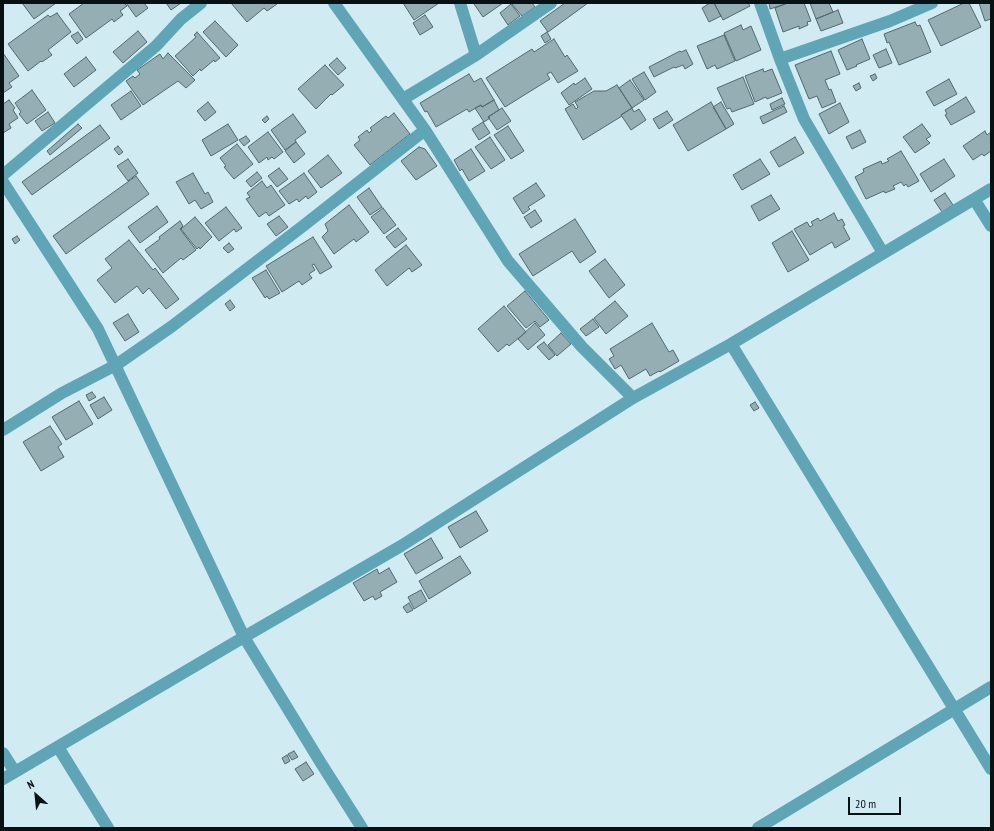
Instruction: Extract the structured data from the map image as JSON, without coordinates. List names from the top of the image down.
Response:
{
  "scale_bar": "20 m",
  "north": "top left"
}
